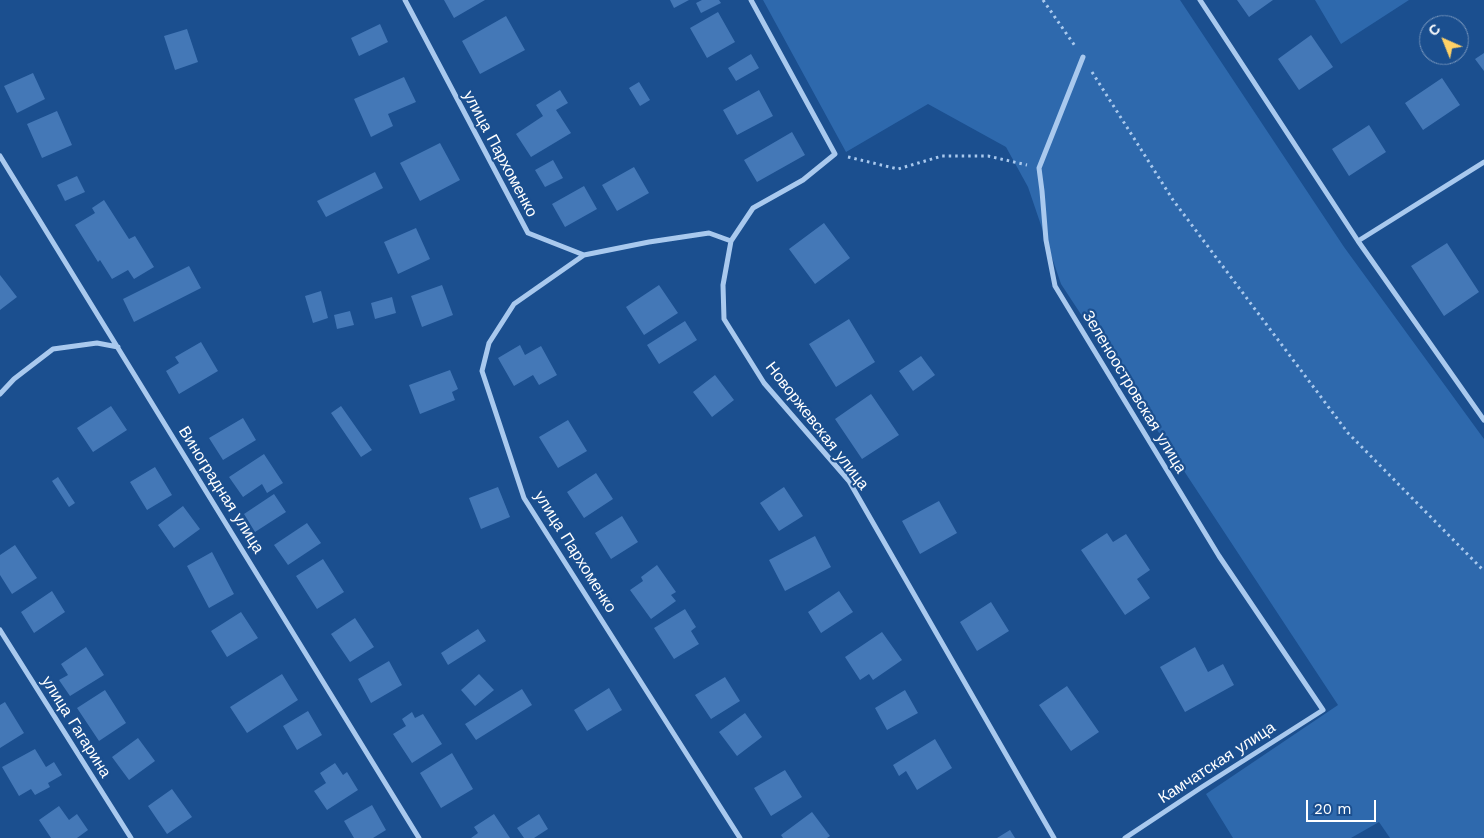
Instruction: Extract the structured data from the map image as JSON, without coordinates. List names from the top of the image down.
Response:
{
  "streets": {
    "street": [
      "улица Пархоменко",
      "Зеленоостровская улица",
      "Новоржевская улица",
      "Виноградная улица",
      "улица Гагарина",
      "Камчатская улица"
    ]
  },
  "crossings": [
    ["Зеленоостровская улица", "Камчатская улица"]
  ],
  "scale_bar": "20 m",
  "north": "top left"
}
